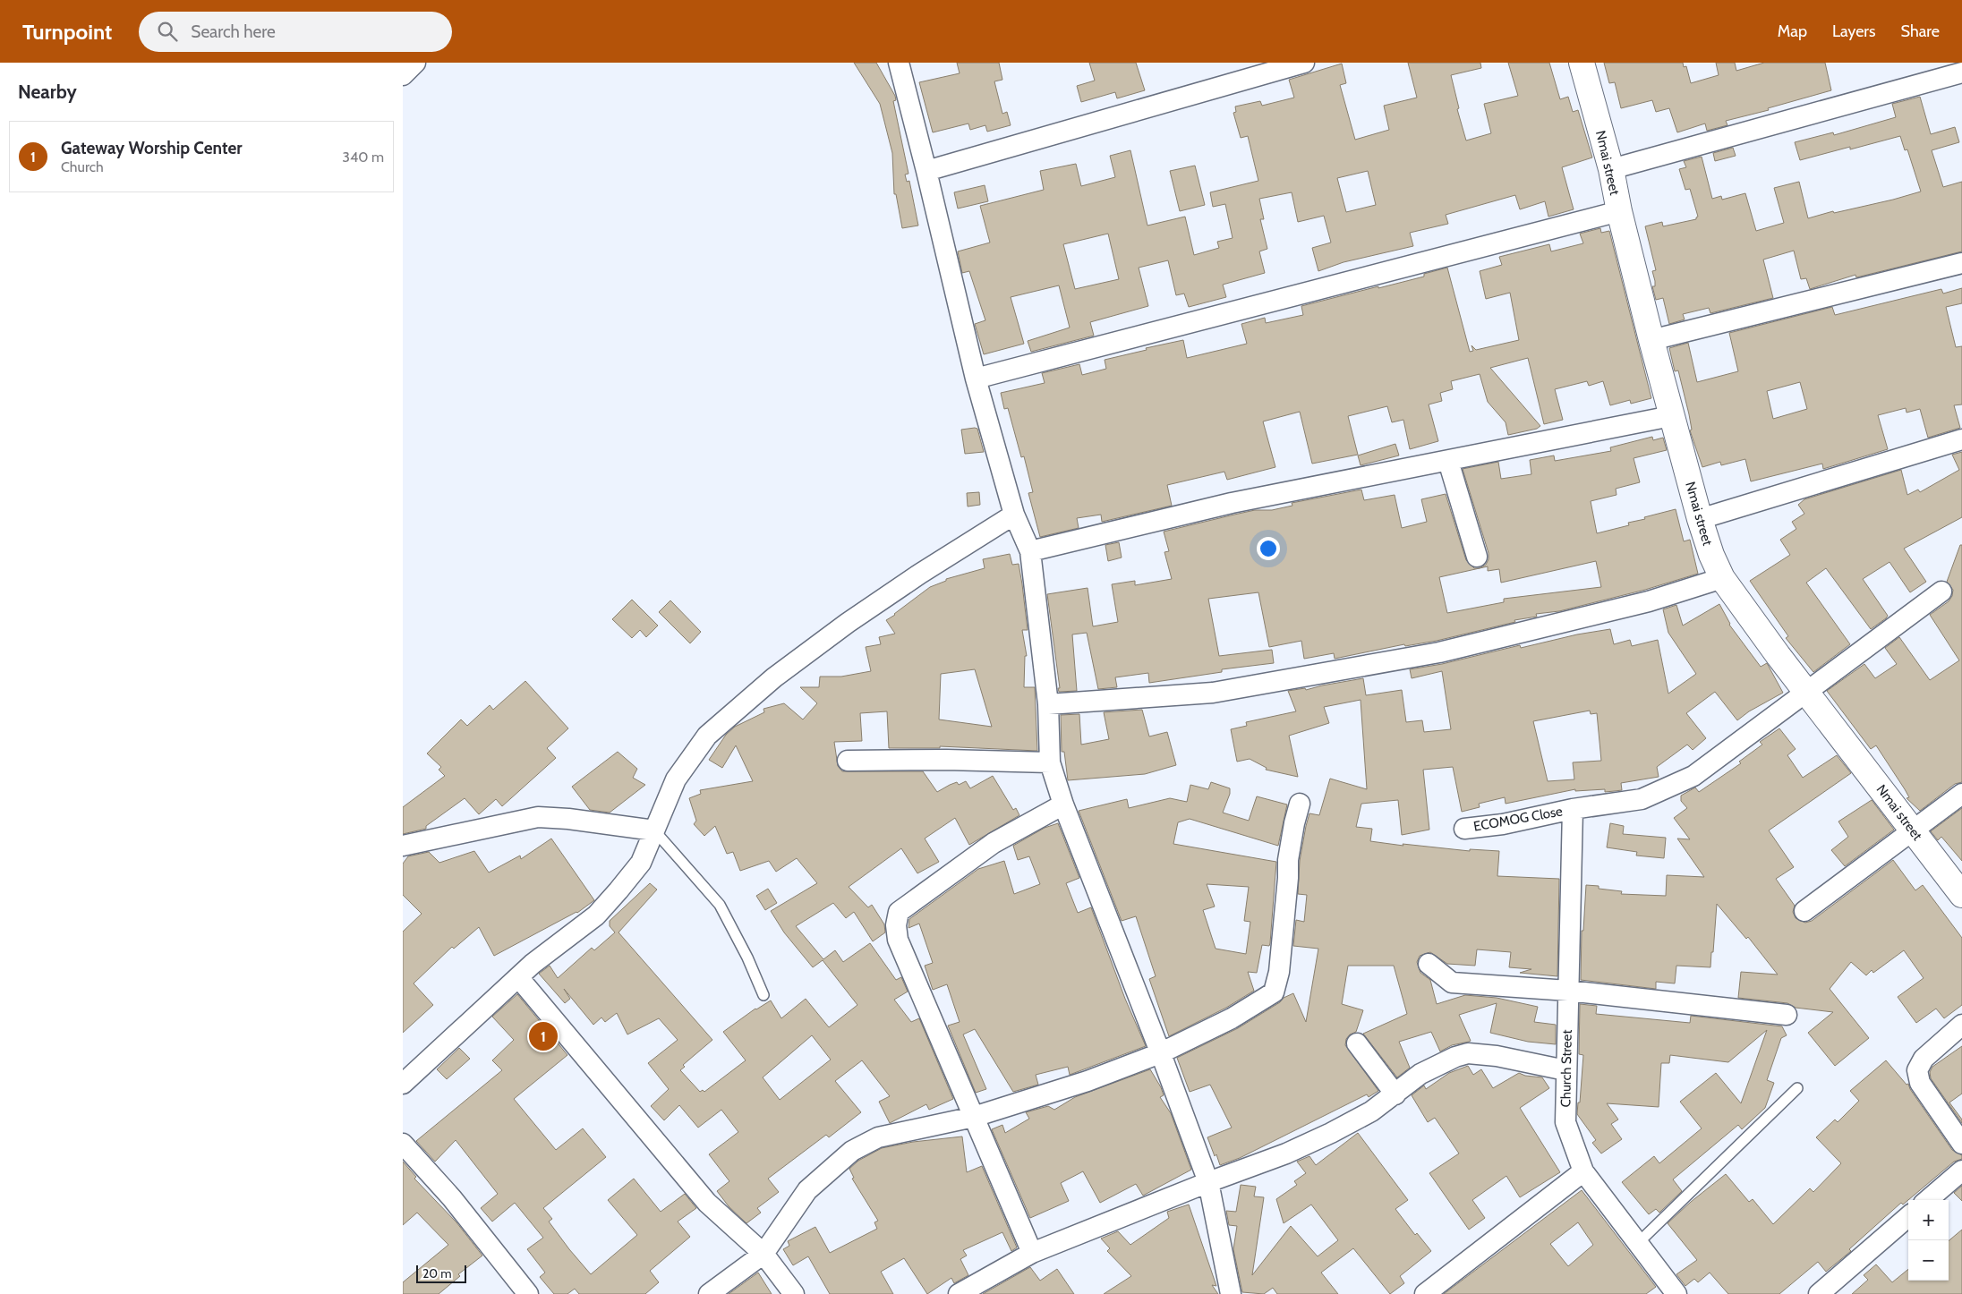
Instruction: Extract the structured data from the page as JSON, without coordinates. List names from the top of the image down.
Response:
{
  "streets": {
    "street": ["Nmai street", "ECOMOG Close", "Church Street"]
  },
  "crossings": [
    ["Nmai street", "ECOMOG Close"],
    ["ECOMOG Close", "Church Street"]
  ],
  "scale_bar": "20 m",
  "page": {
    "header": "Turnpoint",
    "search": "Search here",
    "nav": ["Map", "Layers", "Share"],
    "heading": "Nearby",
    "list": [
      {
        "mark": "1",
        "name": "Gateway Worship Center",
        "note": "Church",
        "value": "340 m"
      }
    ],
    "pins": "1",
    "map_buttons": ["+", "−"],
    "scale": "20 m"
  }
}
